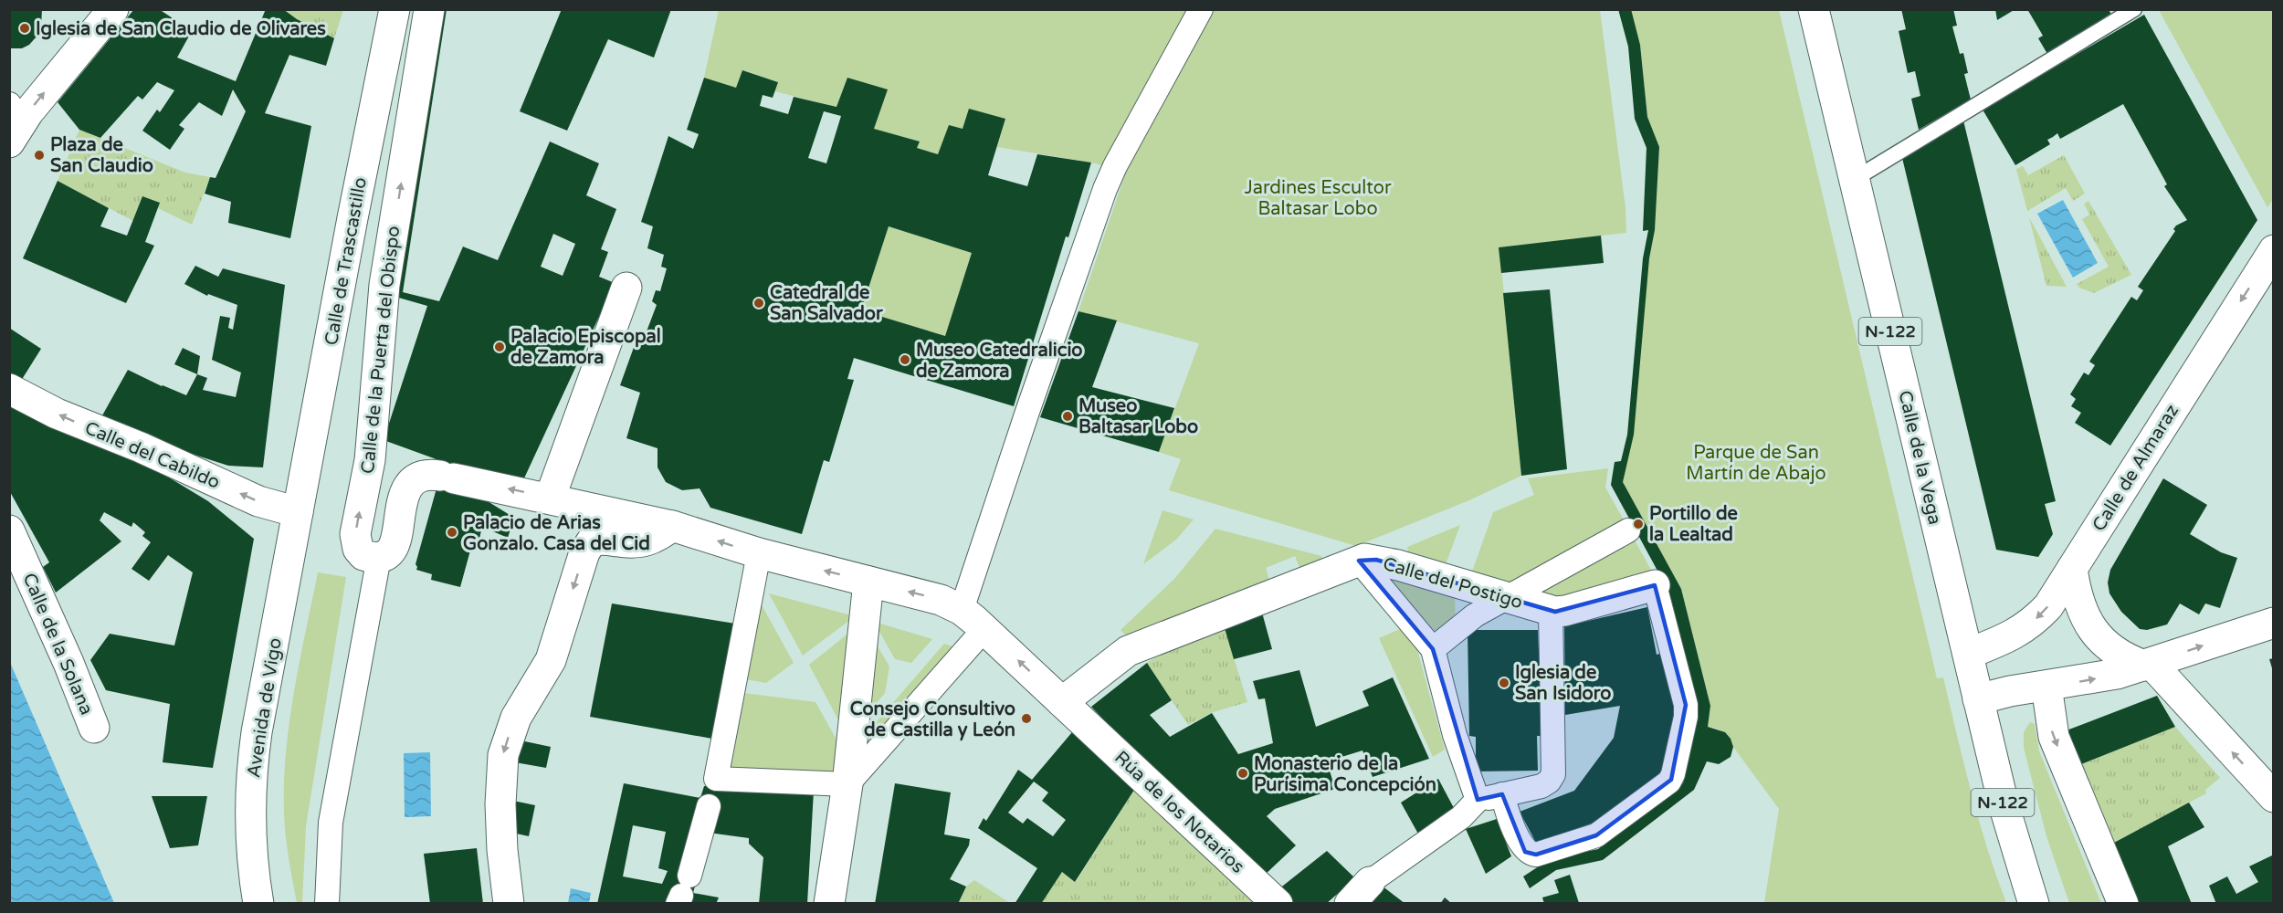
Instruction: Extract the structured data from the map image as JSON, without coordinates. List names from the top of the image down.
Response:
{
  "streets": {
    "main road": [
      "Calle de Trascastillo",
      "N-122",
      "Calle de la Puerta del Obispo",
      "Calle del Cabildo",
      "Calle de la Vega",
      "Calle de Almaraz",
      "Calle del Postigo",
      "Calle de la Solana",
      "Avenida de Vigo",
      "Rúa de los Notarios"
    ]
  },
  "crossings": [
    ["Calle de Trascastillo", "Calle del Cabildo"],
    ["Calle de Trascastillo", "Avenida de Vigo"],
    ["Calle del Cabildo", "Avenida de Vigo"],
    ["Calle de la Vega", "Calle de Almaraz"],
    ["Calle del Postigo", "Rúa de los Notarios"]
  ],
  "one_way": [
    "Calle de la Puerta del Obispo",
    "Calle del Cabildo",
    "Calle de Almaraz",
    "Rúa de los Notarios"
  ],
  "parks": ["Jardines Escultor Baltasar Lobo", "Parque de San Martín de Abajo"],
  "places": [
    "Iglesia de San Claudio de Olivares",
    "Plaza de San Claudio",
    "Catedral de San Salvador",
    "Palacio Episcopal de Zamora",
    "Museo Catedralicio de Zamora",
    "Museo Baltasar Lobo",
    "Portillo de la Lealtad",
    "Palacio de Arias Gonzalo. Casa del Cid",
    "Iglesia de San Isidoro",
    "Consejo Consultivo de Castilla y León",
    "Monasterio de la Purísima Concepción"
  ]
}
